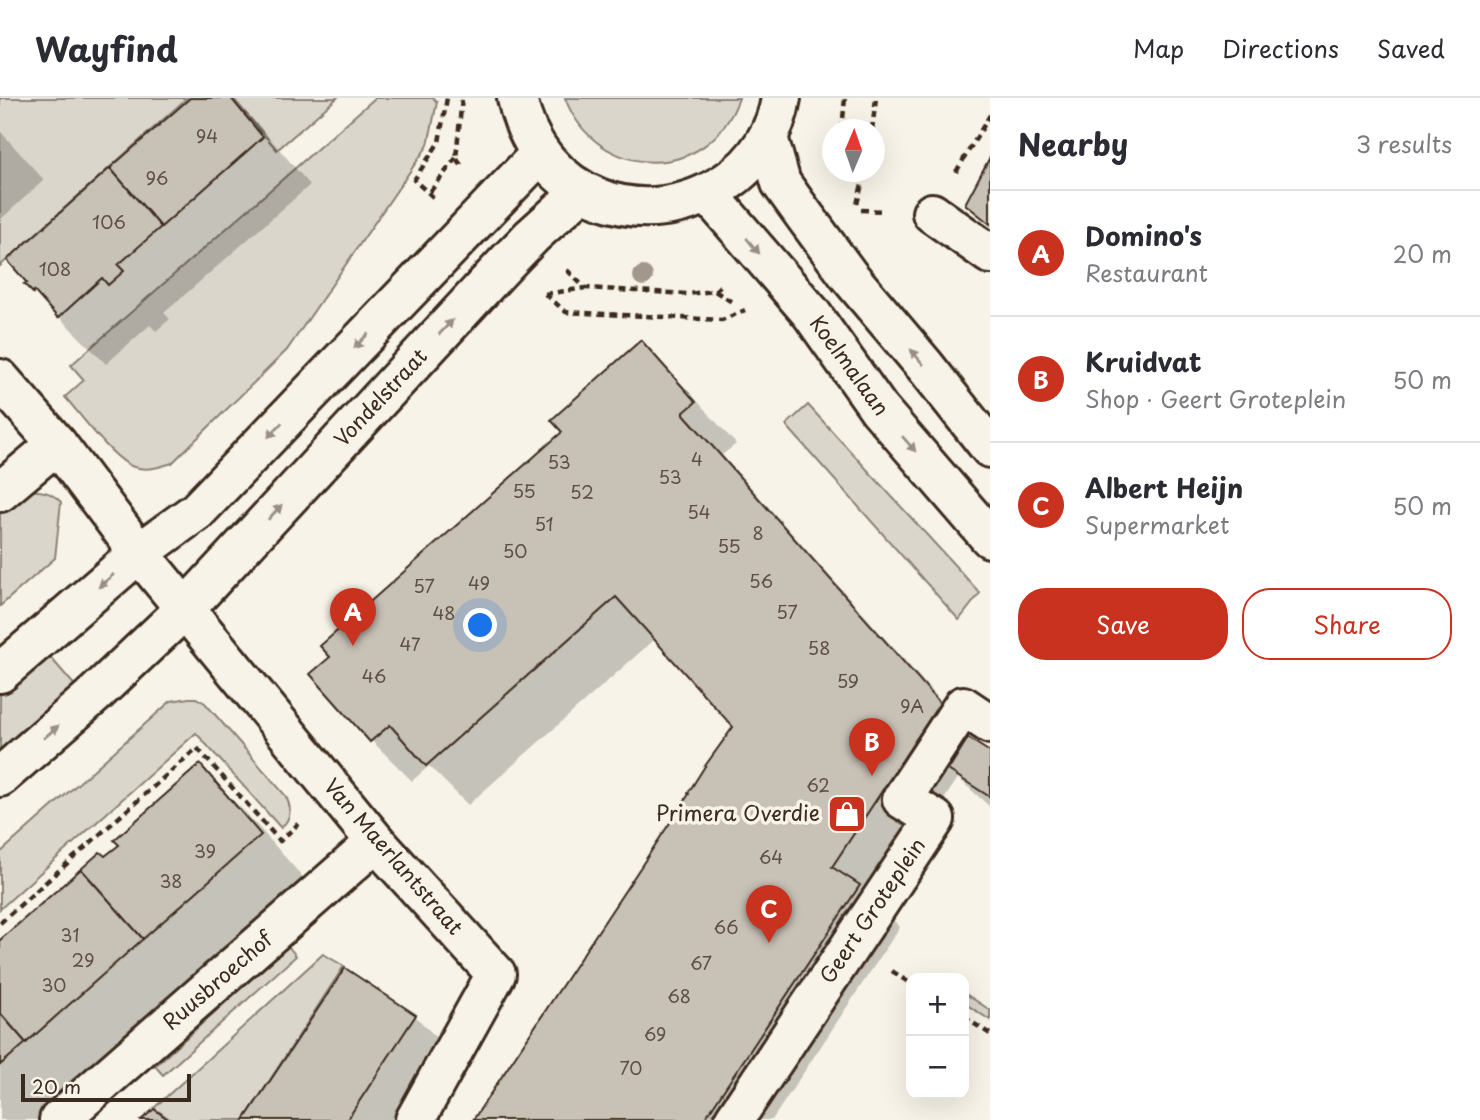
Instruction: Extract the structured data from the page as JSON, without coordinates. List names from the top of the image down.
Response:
{
  "streets": {
    "street": [
      "Koelmalaan",
      "Vondelstraat",
      "Van Maerlantstraat",
      "Geert Groteplein",
      "Ruusbroechof"
    ]
  },
  "crossings": [
    ["Vondelstraat", "Van Maerlantstraat"],
    ["Van Maerlantstraat", "Ruusbroechof"]
  ],
  "places": {
    "shop": ["Primera Overdie"]
  },
  "house_numbers": [
    "94",
    "96",
    "106",
    "108",
    "4",
    "53",
    "53",
    "55",
    "52",
    "54",
    "51",
    "8",
    "55",
    "50",
    "56",
    "49",
    "57",
    "57",
    "48",
    "47",
    "58",
    "46",
    "59",
    "9A",
    "62",
    "39",
    "64",
    "38",
    "66",
    "31",
    "29",
    "67",
    "30",
    "68",
    "69",
    "70"
  ],
  "scale_bar": "20 m",
  "north": "top",
  "page": {
    "header": "Wayfind",
    "nav": ["Map", "Directions", "Saved"],
    "heading": ["Nearby", "3 results"],
    "list": [
      {
        "mark": "A",
        "name": "Domino's",
        "note": "Restaurant",
        "value": "20 m"
      },
      {
        "mark": "B",
        "name": "Kruidvat",
        "note": "Shop · Geert Groteplein",
        "value": "50 m"
      },
      {
        "mark": "C",
        "name": "Albert Heijn",
        "note": "Supermarket",
        "value": "50 m"
      }
    ],
    "buttons": ["Save", "Share"],
    "pins": ["A", "B", "C"],
    "map_buttons": ["+", "−"],
    "scale": "20 m"
  }
}
